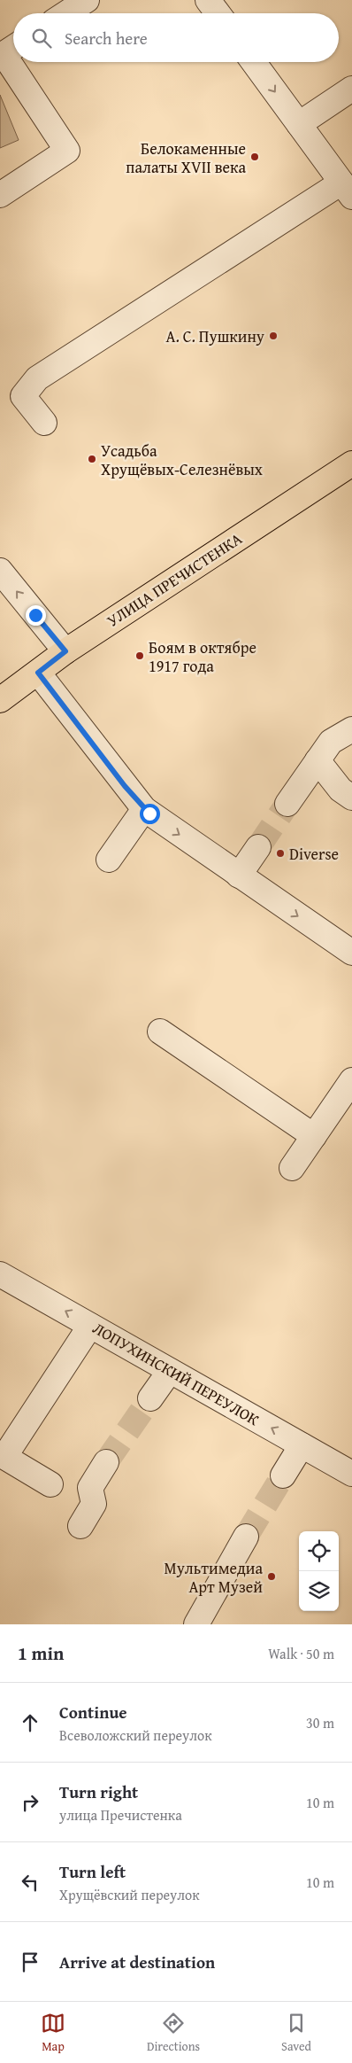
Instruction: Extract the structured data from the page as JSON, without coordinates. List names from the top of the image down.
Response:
{
  "streets": {
    "main road": ["УЛИЦА ПРЕЧИСТЕНКА"],
    "street": ["ЛОПУХИНСКИЙ ПЕРЕУЛОК"]
  },
  "one_way": ["ЛОПУХИНСКИЙ ПЕРЕУЛОК"],
  "places": [
    "Белокаменные палаты XVII века",
    "А. С. Пушкину",
    "Усадьба Хрущёвых-Селезнёвых",
    "Боям в октябре 1917 года",
    "Diverse",
    "Мультимедиа Арт Музей"
  ],
  "page": {
    "search": "Search here",
    "heading": ["1 min", "Walk · 50 m"],
    "list": [
      ["Continue", "Всеволожский переулок", "30 m"],
      ["Turn right", "улица Пречистенка", "10 m"],
      ["Turn left", "Хрущёвский переулок", "10 m"],
      "Arrive at destination"
    ],
    "nav": ["Map", "Directions", "Saved"]
  }
}
